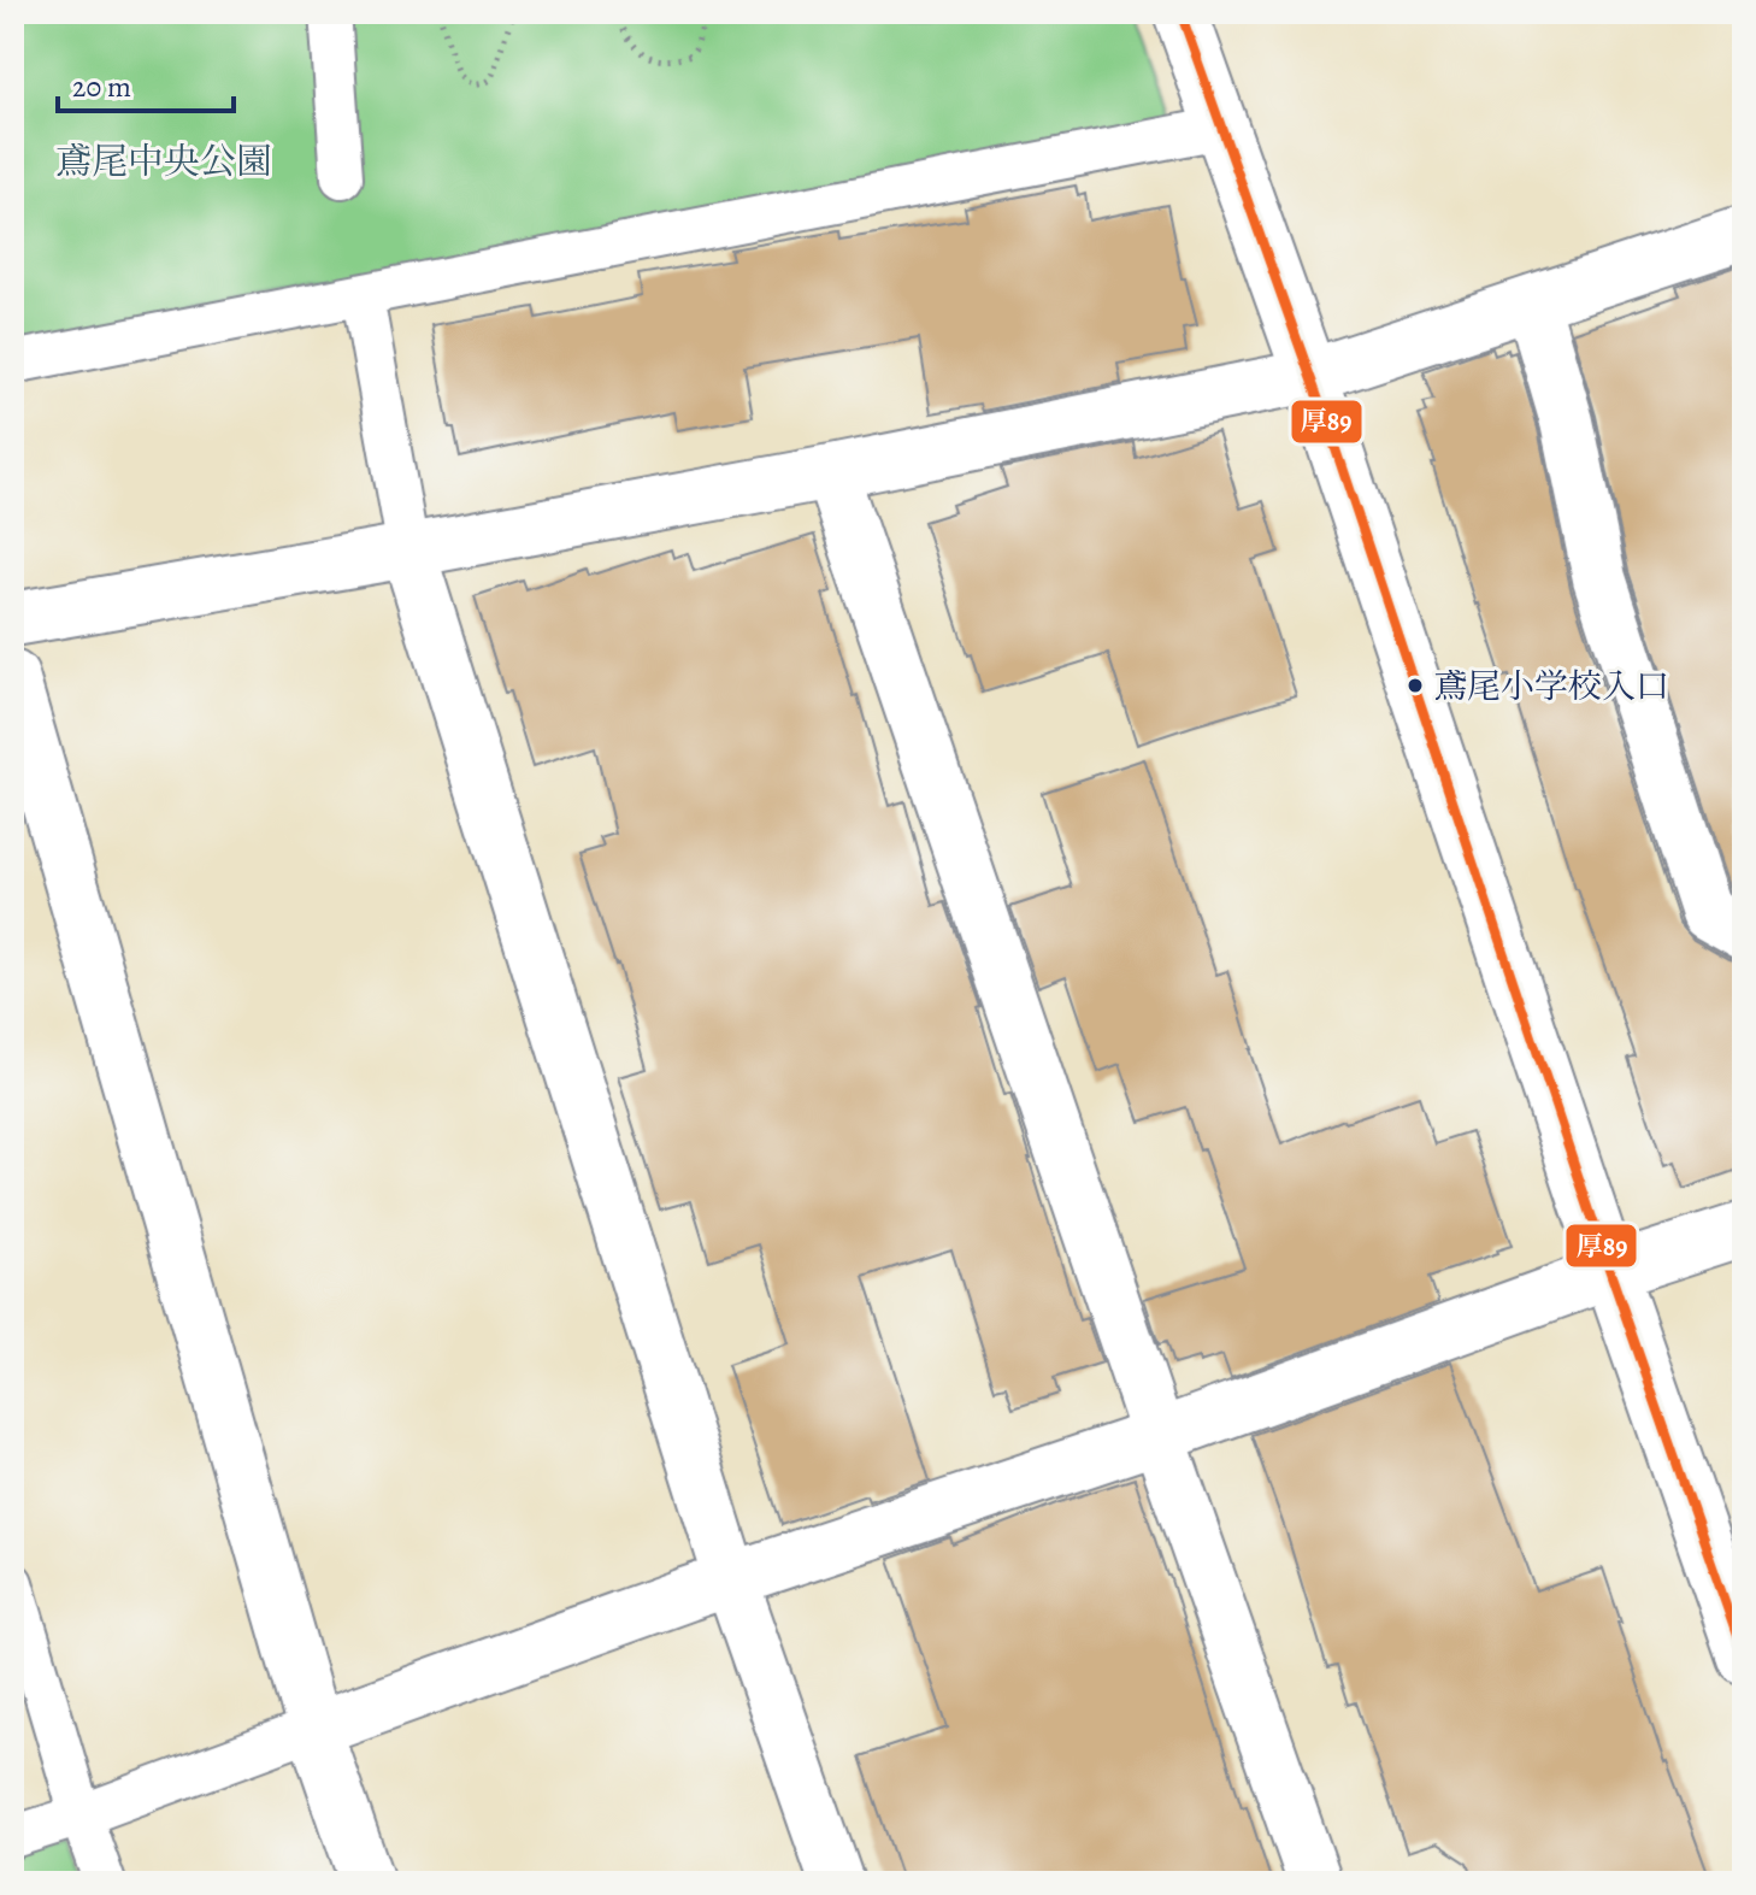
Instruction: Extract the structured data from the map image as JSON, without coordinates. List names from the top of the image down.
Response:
{
  "parks": ["鳶尾中央公園"],
  "places": ["鳶尾小学校入口"],
  "lines": ["transit line 厚89"],
  "scale_bar": "20 m"
}
